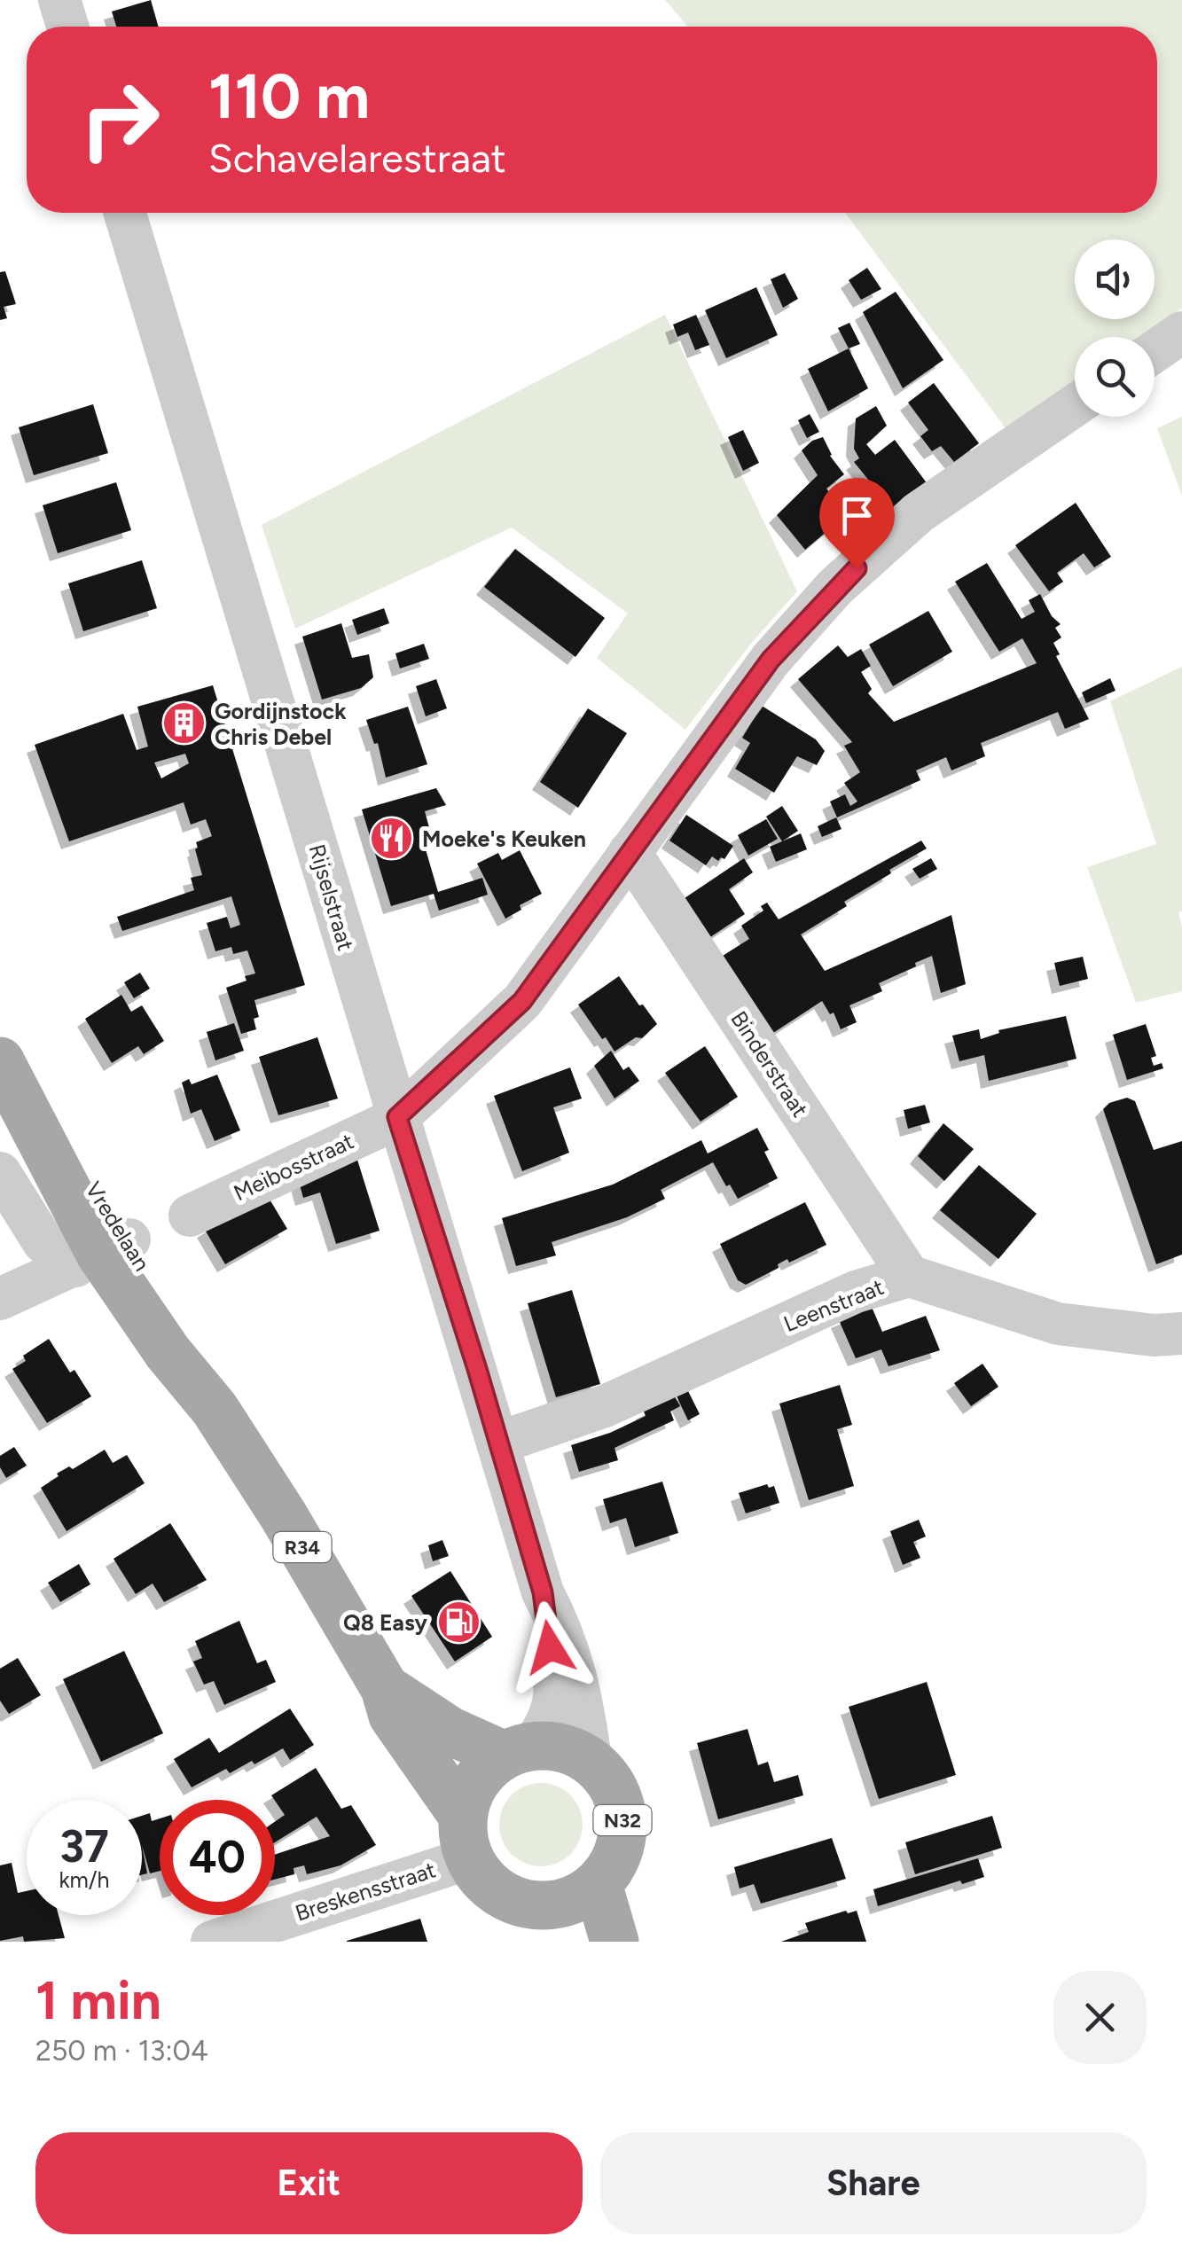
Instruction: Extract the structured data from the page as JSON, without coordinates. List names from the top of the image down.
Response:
{
  "streets": {
    "main road": ["Vredelaan", "R34", "N32"],
    "street": [
      "Rijselstraat",
      "Binderstraat",
      "Meibosstraat",
      "Leenstraat",
      "Breskensstraat"
    ]
  },
  "crossings": [
    ["Rijselstraat", "Meibosstraat"],
    ["Rijselstraat", "Vredelaan"],
    ["Rijselstraat", "Leenstraat"],
    ["Rijselstraat", "N32"],
    ["Rijselstraat", "Breskensstraat"],
    ["Binderstraat", "Meibosstraat"],
    ["Binderstraat", "Leenstraat"],
    ["Vredelaan", "N32"],
    ["Vredelaan", "Breskensstraat"],
    ["N32", "Breskensstraat"]
  ],
  "places": {
    "building": ["Gordijnstock Chris Debel"],
    "restaurant": ["Moeke's Keuken"],
    "fuel station": ["Q8 Easy"]
  },
  "page": {
    "turn": ["110 m", "Schavelarestraat"],
    "speed": "37 km/h",
    "limit": "40",
    "heading": ["1 min", "250 m · 13:04"],
    "buttons": ["Exit", "Share"]
  }
}
